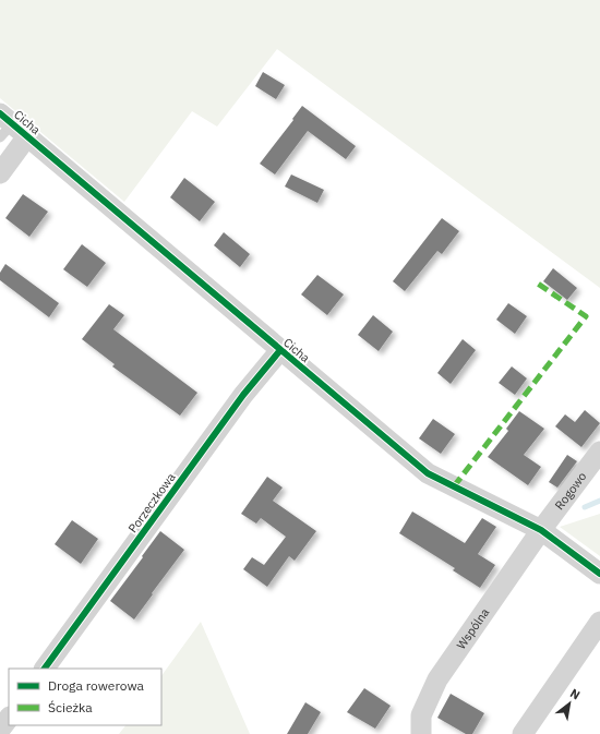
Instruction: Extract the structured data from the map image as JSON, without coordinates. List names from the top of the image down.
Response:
{
  "streets": {
    "street": [
      "Cicha",
      "Rogowo",
      "Porzeczkowa",
      "Wspólna"
    ]
  },
  "crossings": [
    ["Cicha", "Rogowo"],
    ["Cicha", "Porzeczkowa"],
    ["Cicha", "Wspólna"],
    ["Rogowo", "Wspólna"]
  ],
  "legend": ["Droga rowerowa", "Ścieżka"],
  "north": "top right"
}
